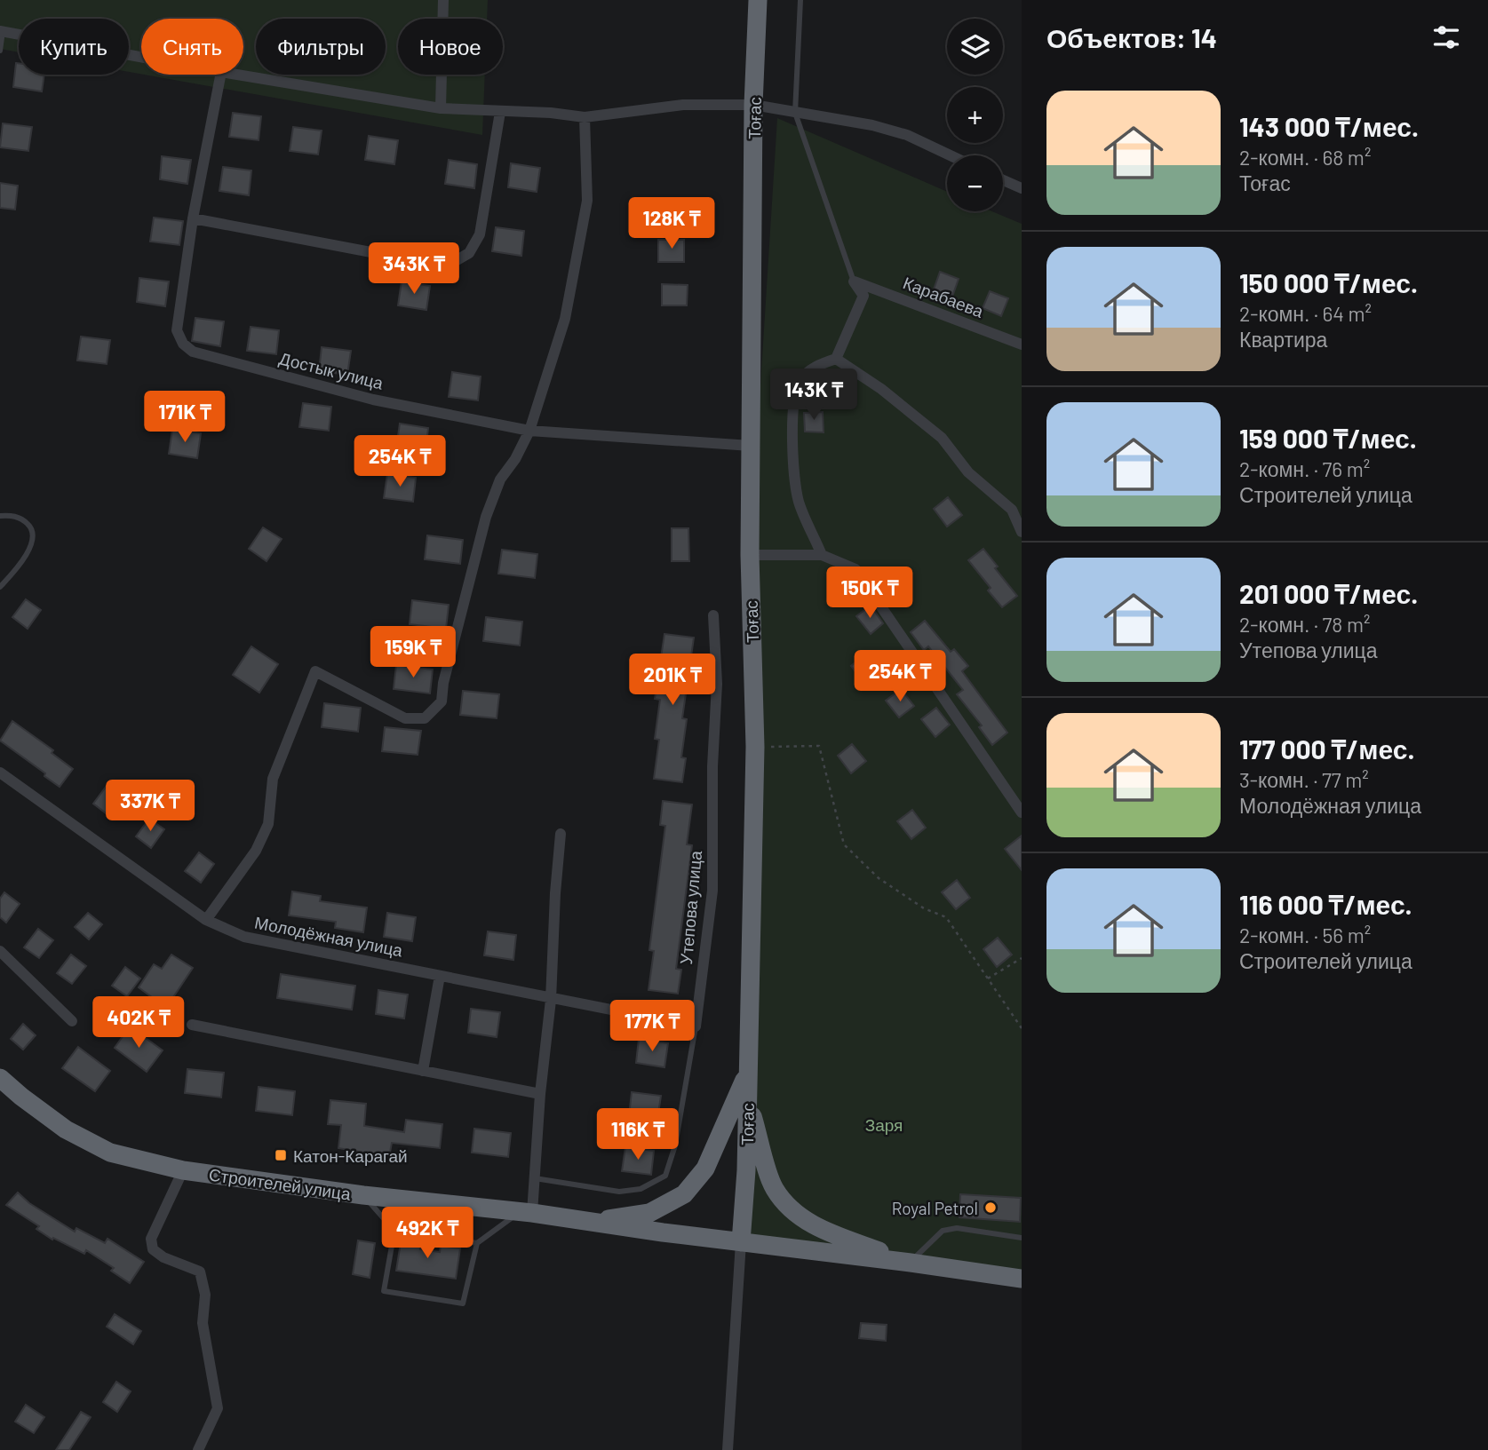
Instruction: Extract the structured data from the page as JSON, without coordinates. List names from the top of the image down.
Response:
{
  "streets": {
    "highway": ["Тоғас", "Строителей улица"],
    "street": [
      "Карабаева",
      "Достык улица",
      "Утепова улица",
      "Молодёжная улица"
    ]
  },
  "crossings": [
    ["Тоғас", "Достык улица"],
    ["Тоғас", "Строителей улица"],
    ["Утепова улица", "Молодёжная улица"]
  ],
  "parks": ["Заря"],
  "places": {
    "transit": ["Катон-Карагай"],
    "other": ["Royal Petrol"]
  },
  "page": {
    "heading": "Объектов: 14",
    "map_buttons": ["+", "−"],
    "chip": [
      "Купить",
      "Снять",
      "Фильтры",
      "Новое"
    ],
    "list": [
      {
        "name": "143 000 ₸/мес.",
        "note": "2-комн. · 68 m² · Тоғас"
      },
      {
        "name": "150 000 ₸/мес.",
        "note": "2-комн. · 64 m² · Квартира"
      },
      {
        "name": "159 000 ₸/мес.",
        "note": "2-комн. · 76 m² · Строителей улица"
      },
      {
        "name": "201 000 ₸/мес.",
        "note": "2-комн. · 78 m² · Утепова улица"
      },
      {
        "name": "177 000 ₸/мес.",
        "note": "3-комн. · 77 m² · Молодёжная улица"
      },
      {
        "name": "116 000 ₸/мес.",
        "note": "2-комн. · 56 m² · Строителей улица"
      }
    ],
    "price": [
      "128K ₸",
      "343K ₸",
      "143K ₸",
      "171K ₸",
      "254K ₸",
      "150K ₸",
      "159K ₸",
      "254K ₸",
      "201K ₸",
      "337K ₸",
      "402K ₸",
      "177K ₸",
      "116K ₸",
      "492K ₸"
    ]
  }
}
